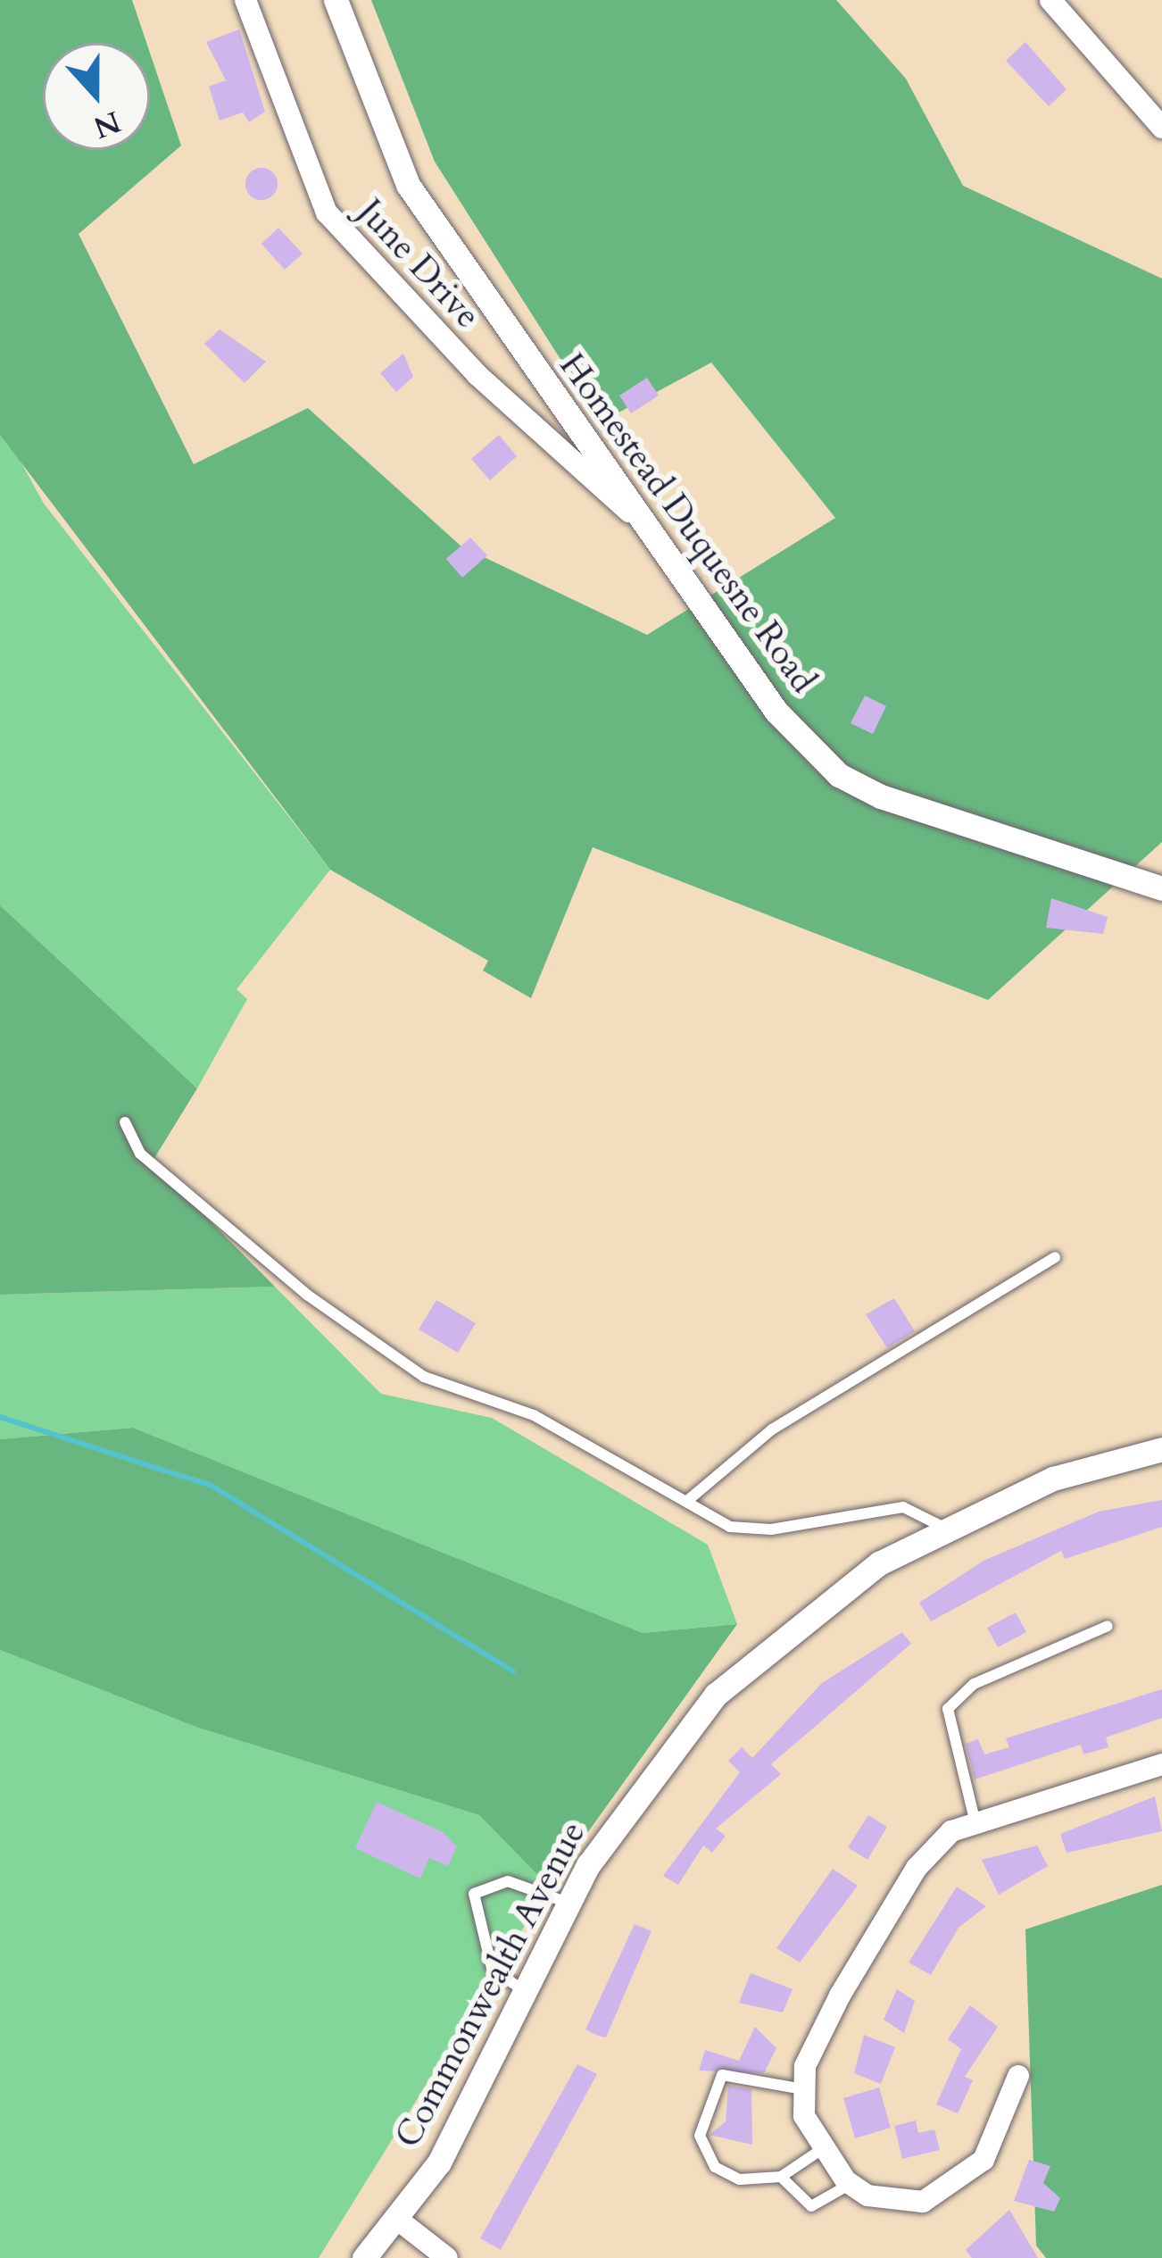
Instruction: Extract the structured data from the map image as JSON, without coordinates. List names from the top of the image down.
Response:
{
  "streets": {
    "street": ["June Drive", "Homestead Duquesne Road", "Commonwealth Avenue"]
  },
  "crossings": [
    ["June Drive", "Homestead Duquesne Road"]
  ],
  "north": "bottom"
}
